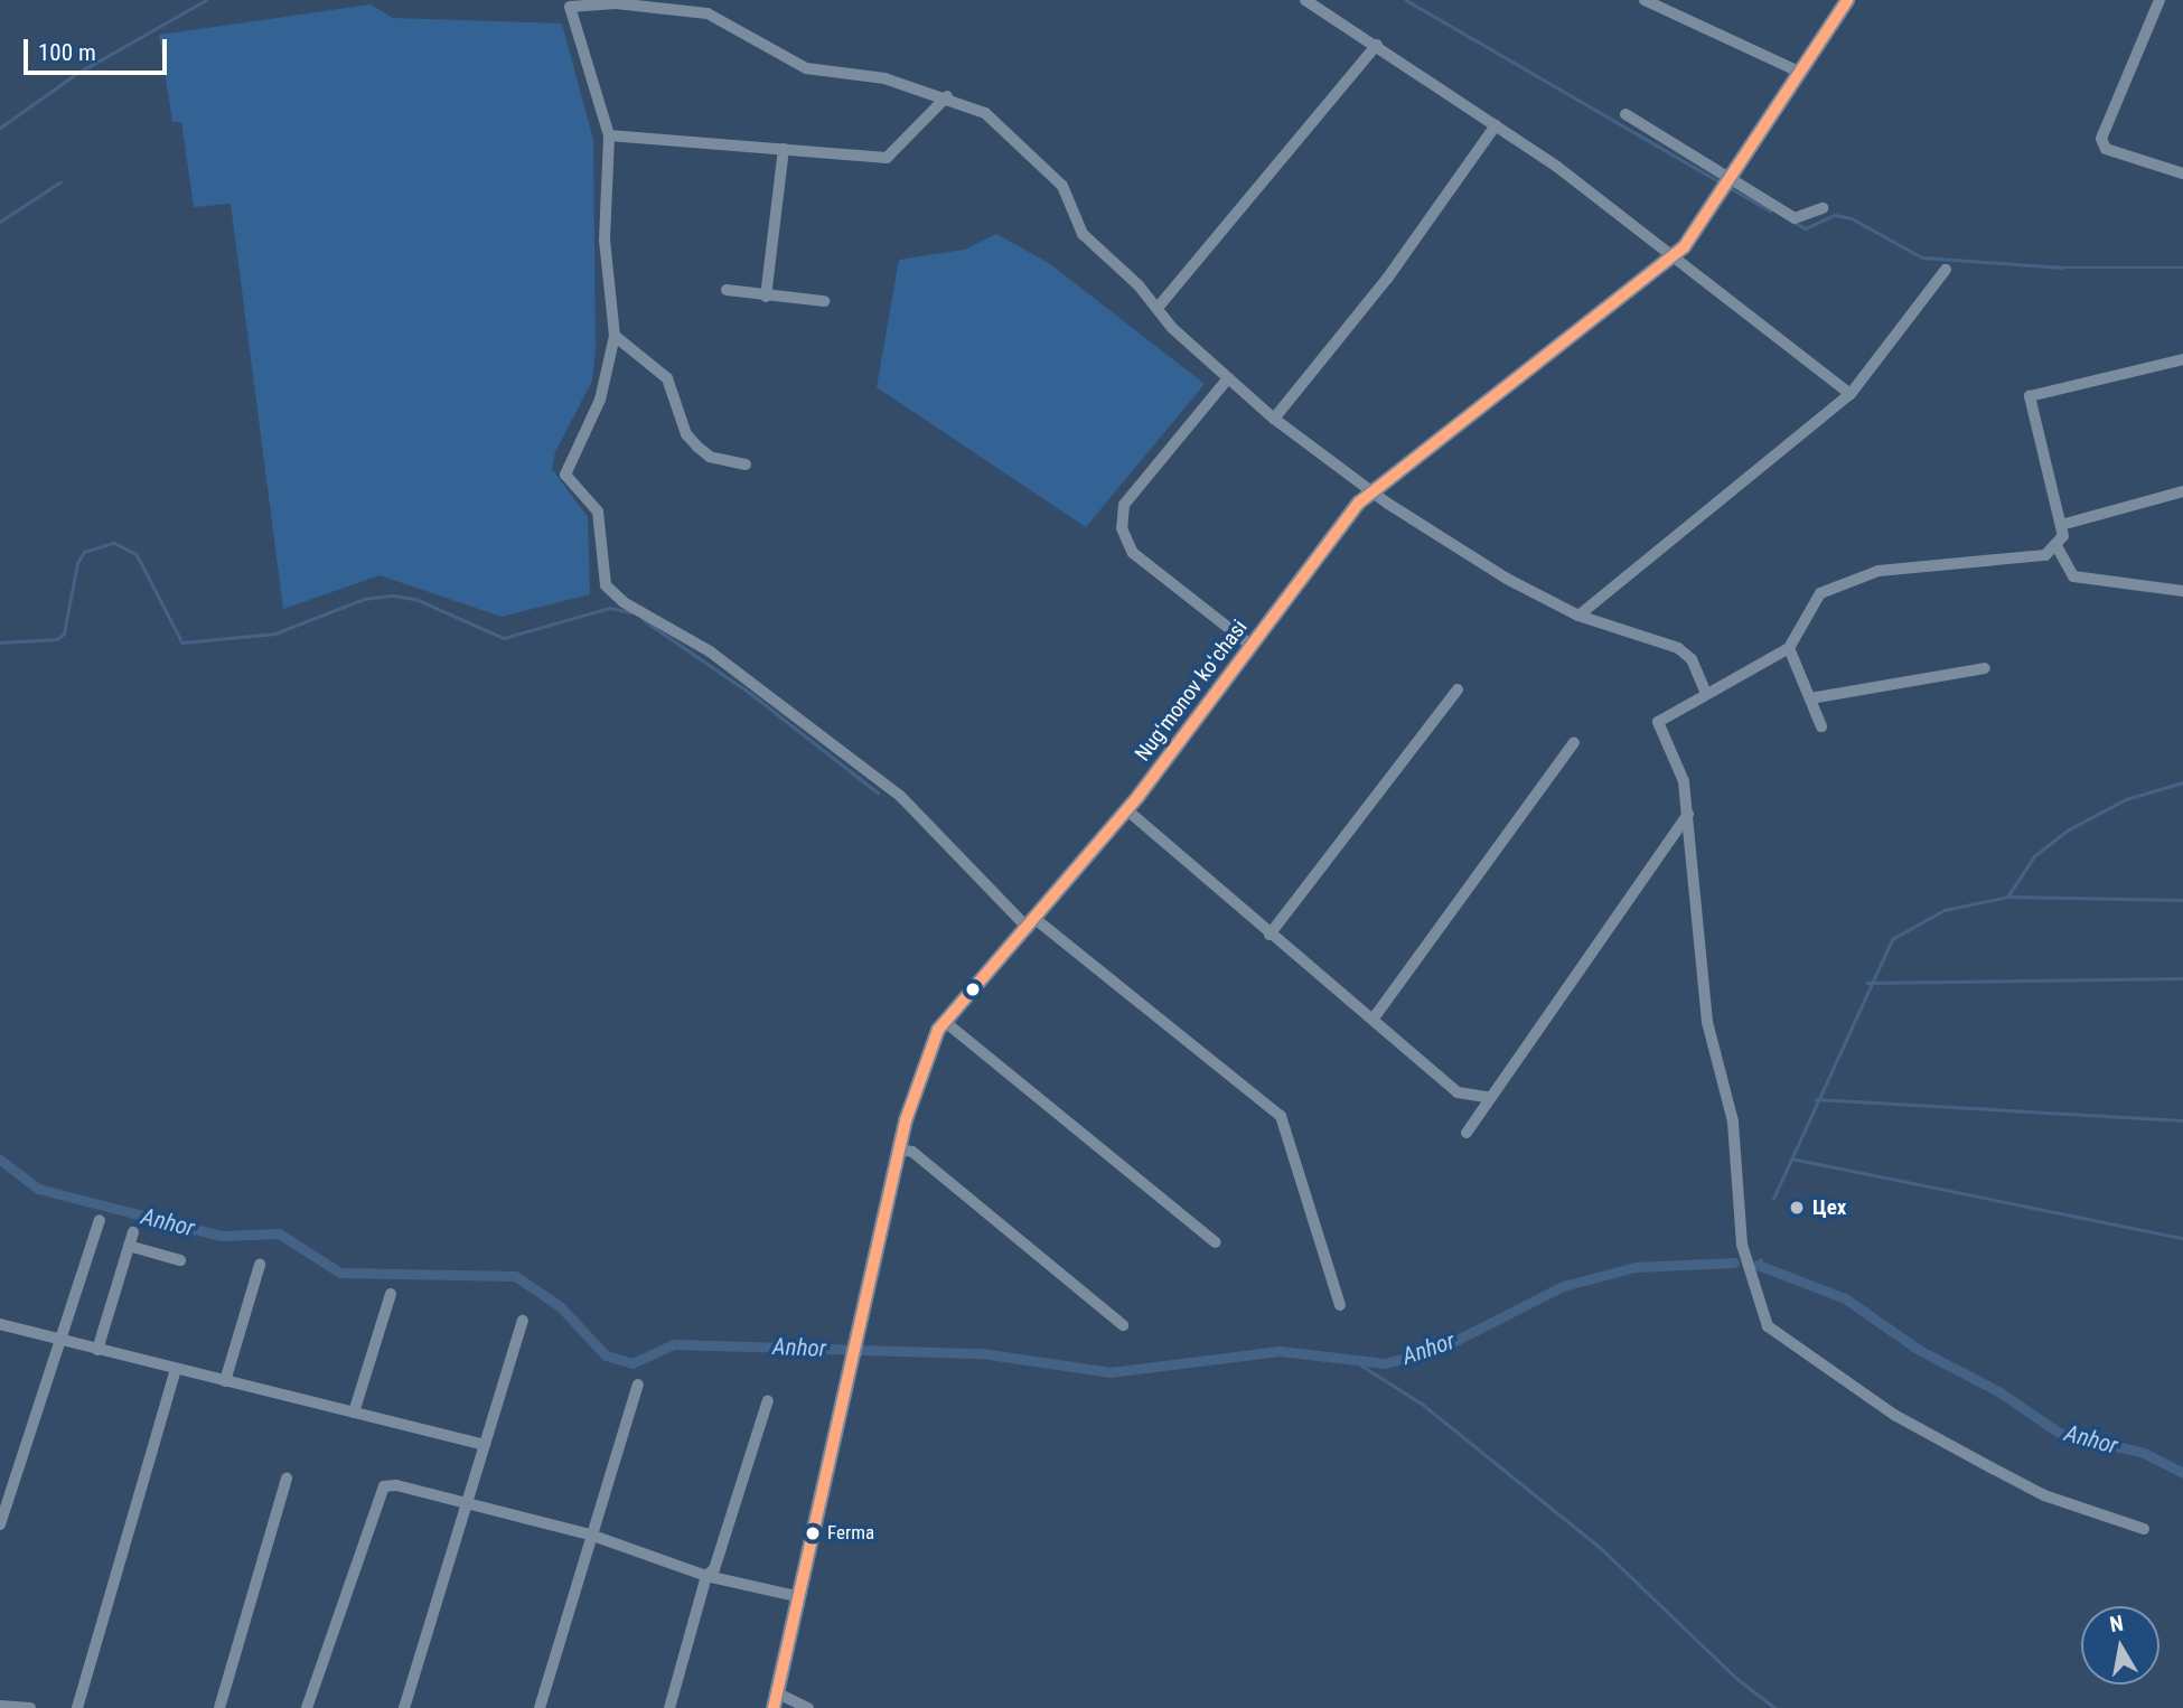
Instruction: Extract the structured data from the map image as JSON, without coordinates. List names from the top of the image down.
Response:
{
  "streets": {
    "main road": ["Nugʻmonov koʻchasi"]
  },
  "water": ["Anhor"],
  "places": ["Цех", "Ferma"],
  "scale_bar": "100 m",
  "north": "top"
}
